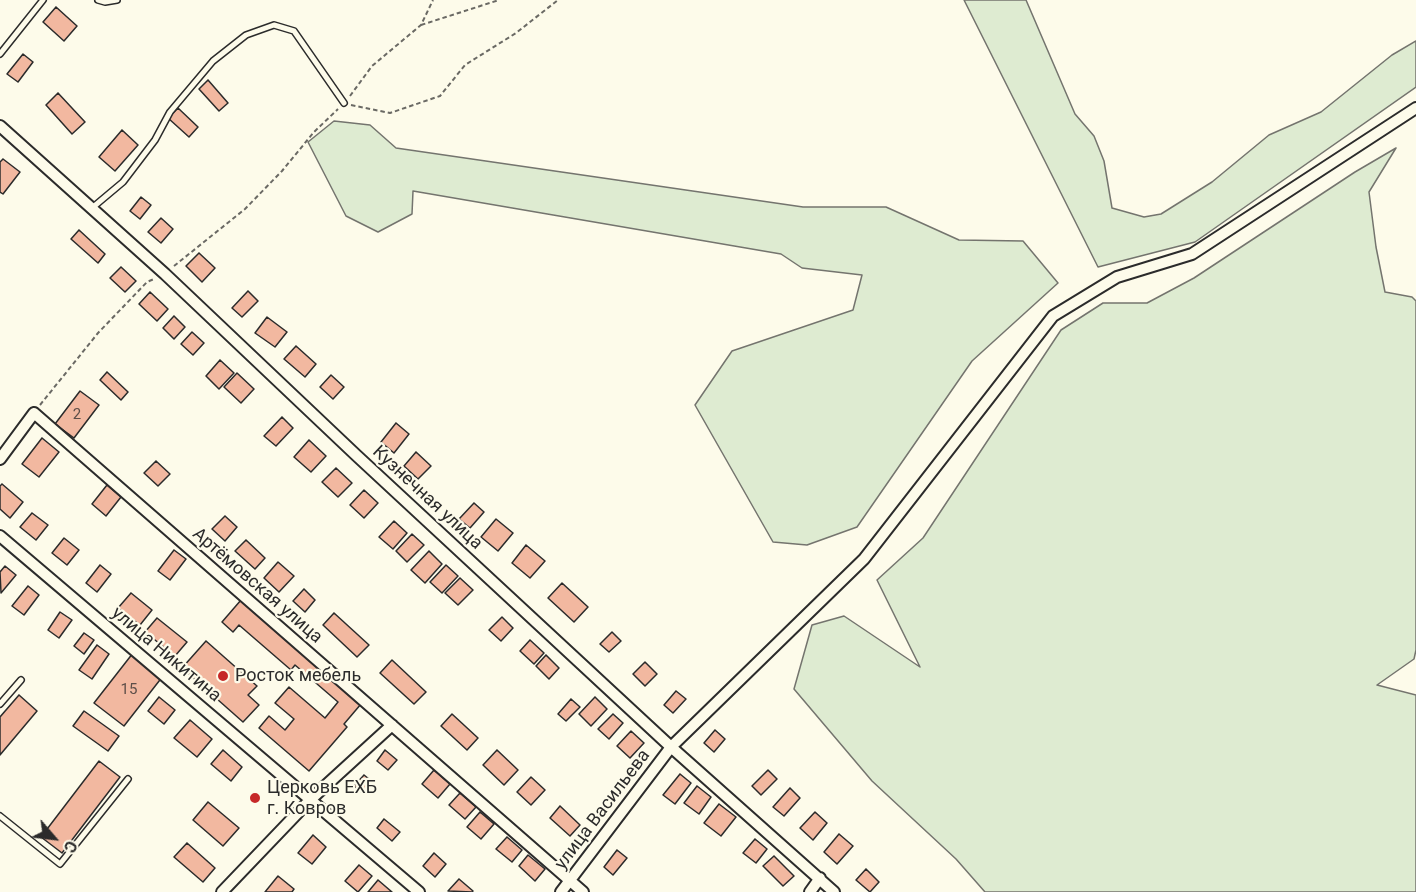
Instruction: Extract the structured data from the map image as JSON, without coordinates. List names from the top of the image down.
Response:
{
  "streets": {
    "street": [
      "Кузнечная улица",
      "Артёмовская улица",
      "улица Никитина",
      "улица Васильева"
    ]
  },
  "crossings": [
    ["Кузнечная улица", "улица Васильева"],
    ["Артёмовская улица", "улица Васильева"]
  ],
  "places": ["Росток мебель", "Церковь ЕХБ г. Ковров"],
  "house_numbers": ["2", "15"],
  "north": "bottom right"
}
